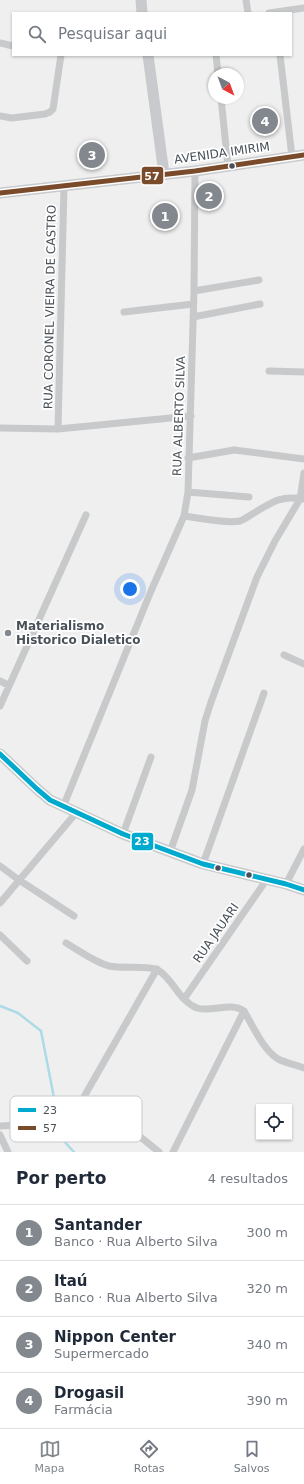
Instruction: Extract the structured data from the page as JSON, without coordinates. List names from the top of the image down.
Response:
{
  "streets": {
    "street": [
      "AVENIDA IMIRIM",
      "RUA CORONEL VIEIRA DE CASTRO",
      "RUA ALBERTO SILVA",
      "RUA JAUARI"
    ]
  },
  "crossings": [
    ["AVENIDA IMIRIM", "RUA CORONEL VIEIRA DE CASTRO"],
    ["AVENIDA IMIRIM", "RUA ALBERTO SILVA"]
  ],
  "places": ["Materialismo Historico Dialetico"],
  "lines": ["transit line 57", "transit line 23"],
  "legend": ["23", "57"],
  "north": "bottom right",
  "page": {
    "search": "Pesquisar aqui",
    "pins": [
      "4",
      "3",
      "2",
      "1"
    ],
    "heading": ["Por perto", "4 resultados"],
    "list": [
      {
        "mark": "1",
        "name": "Santander",
        "note": "Banco · Rua Alberto Silva",
        "value": "300 m"
      },
      {
        "mark": "2",
        "name": "Itaú",
        "note": "Banco · Rua Alberto Silva",
        "value": "320 m"
      },
      {
        "mark": "3",
        "name": "Nippon Center",
        "note": "Supermercado",
        "value": "340 m"
      },
      {
        "mark": "4",
        "name": "Drogasil",
        "note": "Farmácia",
        "value": "390 m"
      }
    ],
    "nav": ["Mapa", "Rotas", "Salvos"]
  }
}
